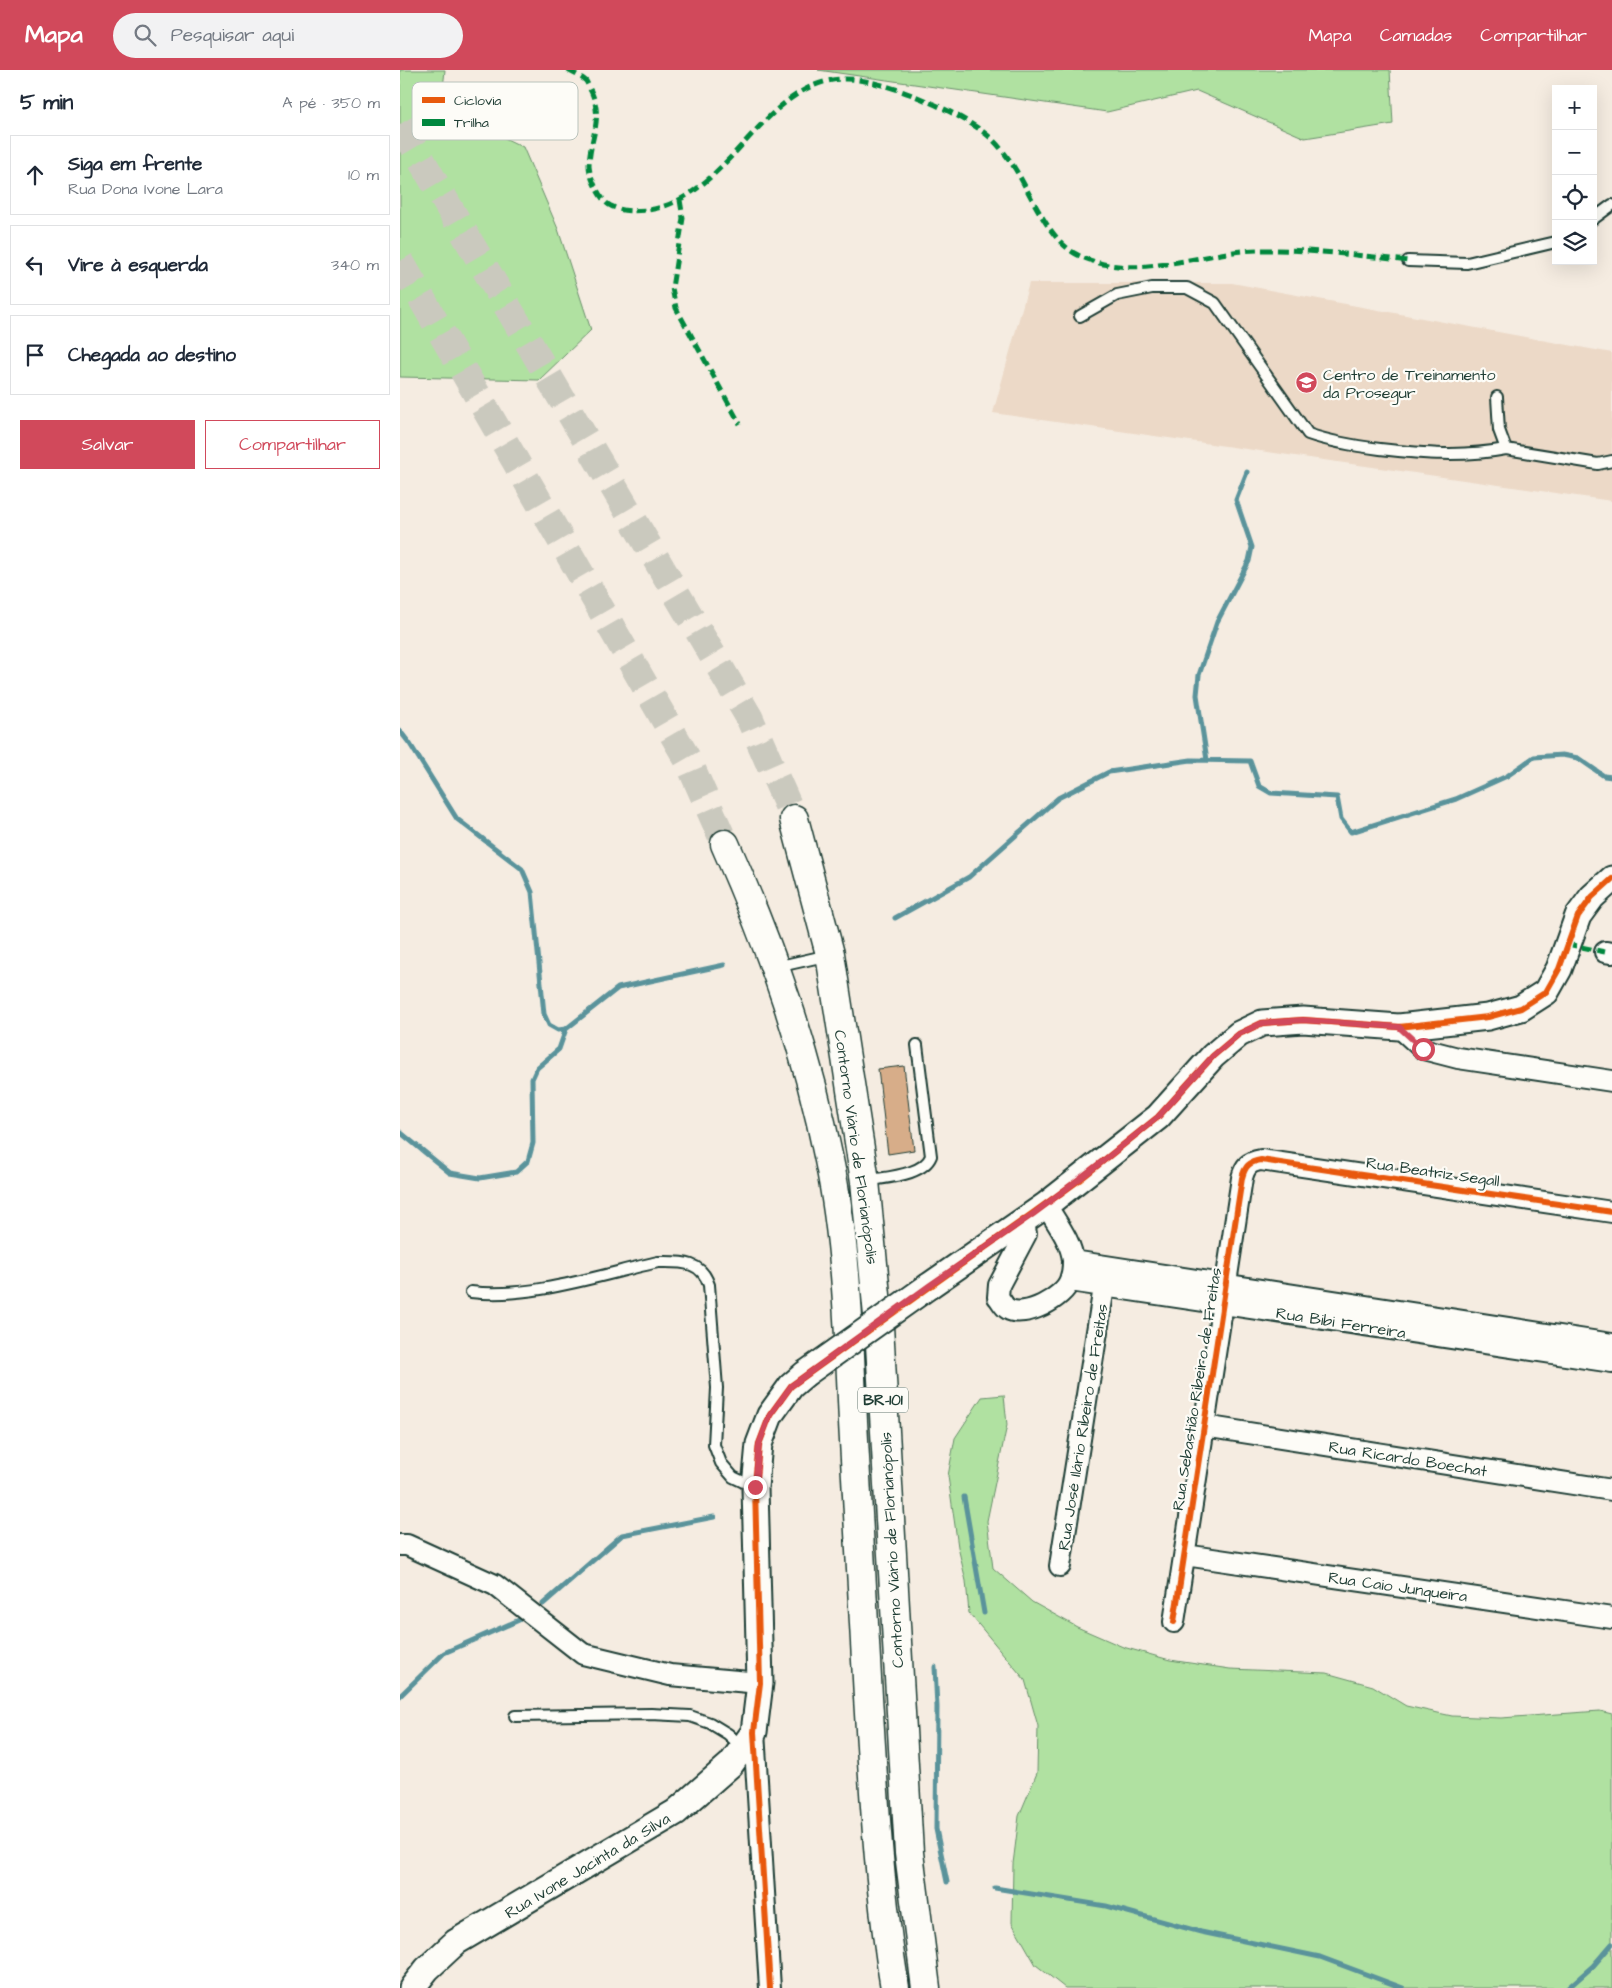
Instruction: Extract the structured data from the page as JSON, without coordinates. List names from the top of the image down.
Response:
{
  "streets": {
    "highway": ["Contorno Viário de Florianópolis", "BR-101"],
    "street": [
      "Rua Beatriz Segall",
      "Rua Bibi Ferreira",
      "Rua Sebastião Ribeiro de Freitas",
      "Rua José Ilário Ribeiro de Freitas",
      "Rua Ricardo Boechat",
      "Rua Caio Junqueira",
      "Rua Ivone Jacinta da Silva"
    ]
  },
  "crossings": [
    ["Rua Beatriz Segall", "Rua Sebastião Ribeiro de Freitas"],
    ["Rua Bibi Ferreira", "Rua Sebastião Ribeiro de Freitas"],
    ["Rua Bibi Ferreira", "Rua José Ilário Ribeiro de Freitas"],
    ["Rua Sebastião Ribeiro de Freitas", "Rua Ricardo Boechat"],
    ["Rua Sebastião Ribeiro de Freitas", "Rua Caio Junqueira"]
  ],
  "places": {
    "school or university": ["Centro de Treinamento da Prosegur"]
  },
  "legend": ["Ciclovia", "Trilha"],
  "page": {
    "header": "Mapa",
    "search": "Pesquisar aqui",
    "nav": ["Mapa", "Camadas", "Compartilhar"],
    "heading": ["5 min", "A pé · 350 m"],
    "map_buttons": ["+", "−"],
    "list": [
      ["Siga em frente", "Rua Dona Ivone Lara", "10 m"],
      ["Vire à esquerda", "340 m"],
      "Chegada ao destino"
    ],
    "buttons": ["Salvar", "Compartilhar"]
  }
}
